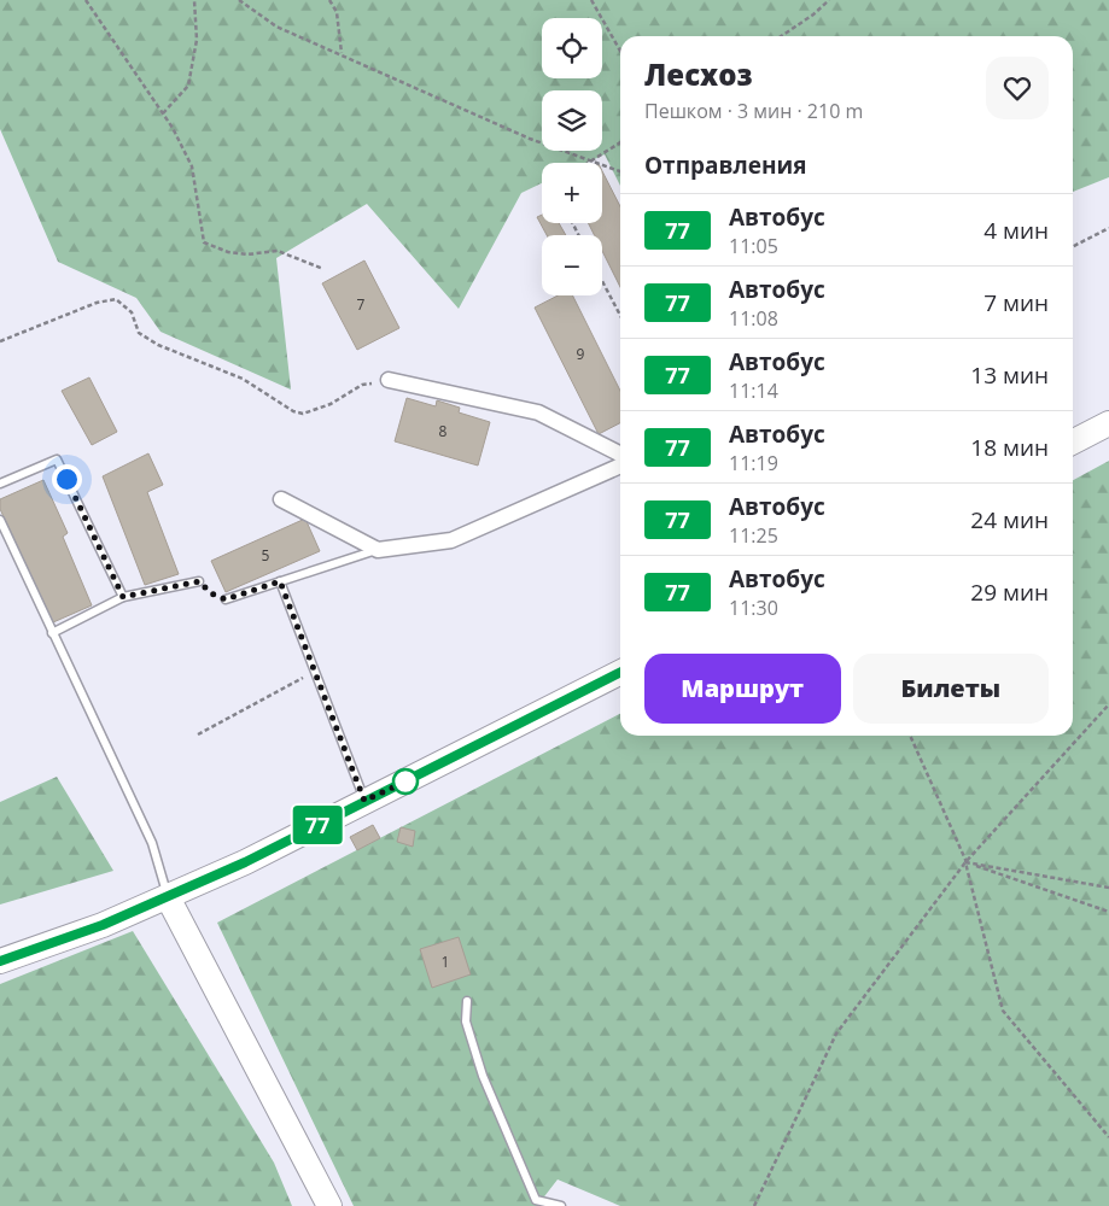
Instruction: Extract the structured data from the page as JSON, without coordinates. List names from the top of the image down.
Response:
{
  "lines": ["bus line 77"],
  "house_numbers": [
    "7",
    "9",
    "8",
    "5",
    "1"
  ],
  "page": {
    "on_map": "77",
    "map_buttons": ["+", "−"],
    "heading": [
      ["Лесхоз", "Пешком · 3 мин · 210 m"],
      "Отправления"
    ],
    "list": [
      {
        "mark": "77",
        "name": "Автобус",
        "note": "11:05",
        "value": "4 мин"
      },
      {
        "mark": "77",
        "name": "Автобус",
        "note": "11:08",
        "value": "7 мин"
      },
      {
        "mark": "77",
        "name": "Автобус",
        "note": "11:14",
        "value": "13 мин"
      },
      {
        "mark": "77",
        "name": "Автобус",
        "note": "11:19",
        "value": "18 мин"
      },
      {
        "mark": "77",
        "name": "Автобус",
        "note": "11:25",
        "value": "24 мин"
      },
      {
        "mark": "77",
        "name": "Автобус",
        "note": "11:30",
        "value": "29 мин"
      }
    ],
    "buttons": ["Маршрут", "Билеты"]
  }
}
